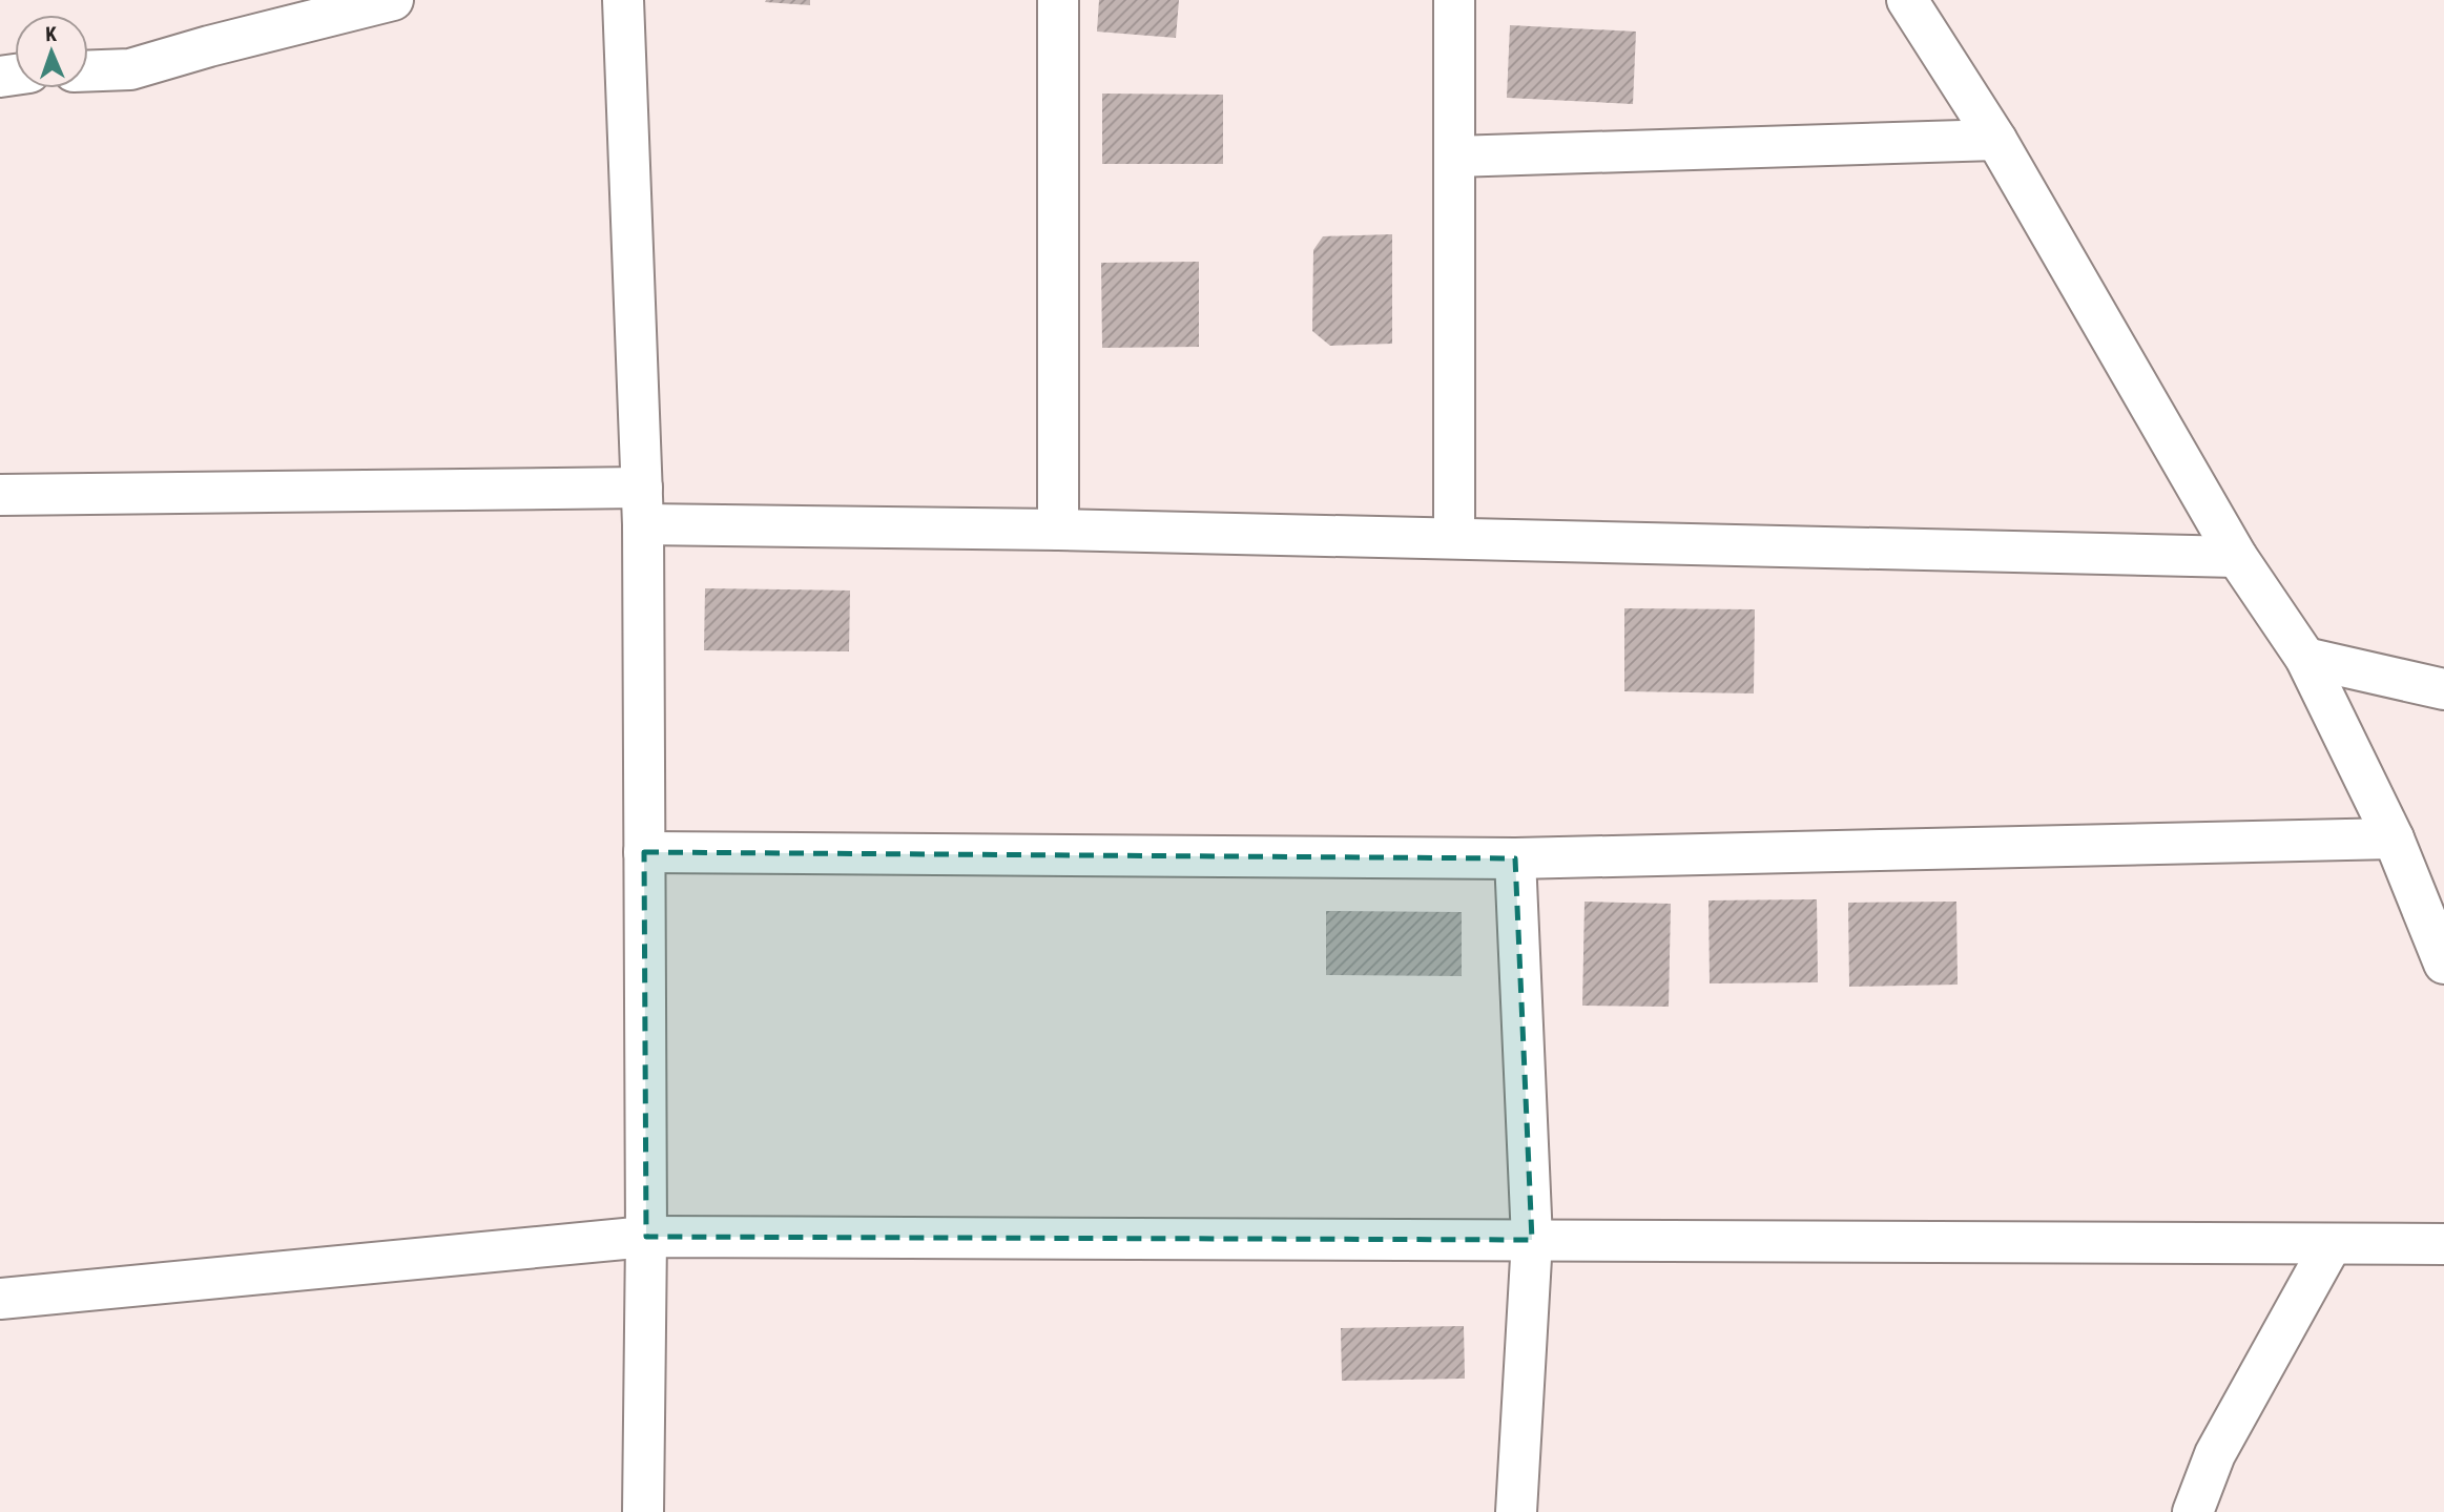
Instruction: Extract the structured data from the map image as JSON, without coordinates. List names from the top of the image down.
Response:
{
  "north": "top"
}
